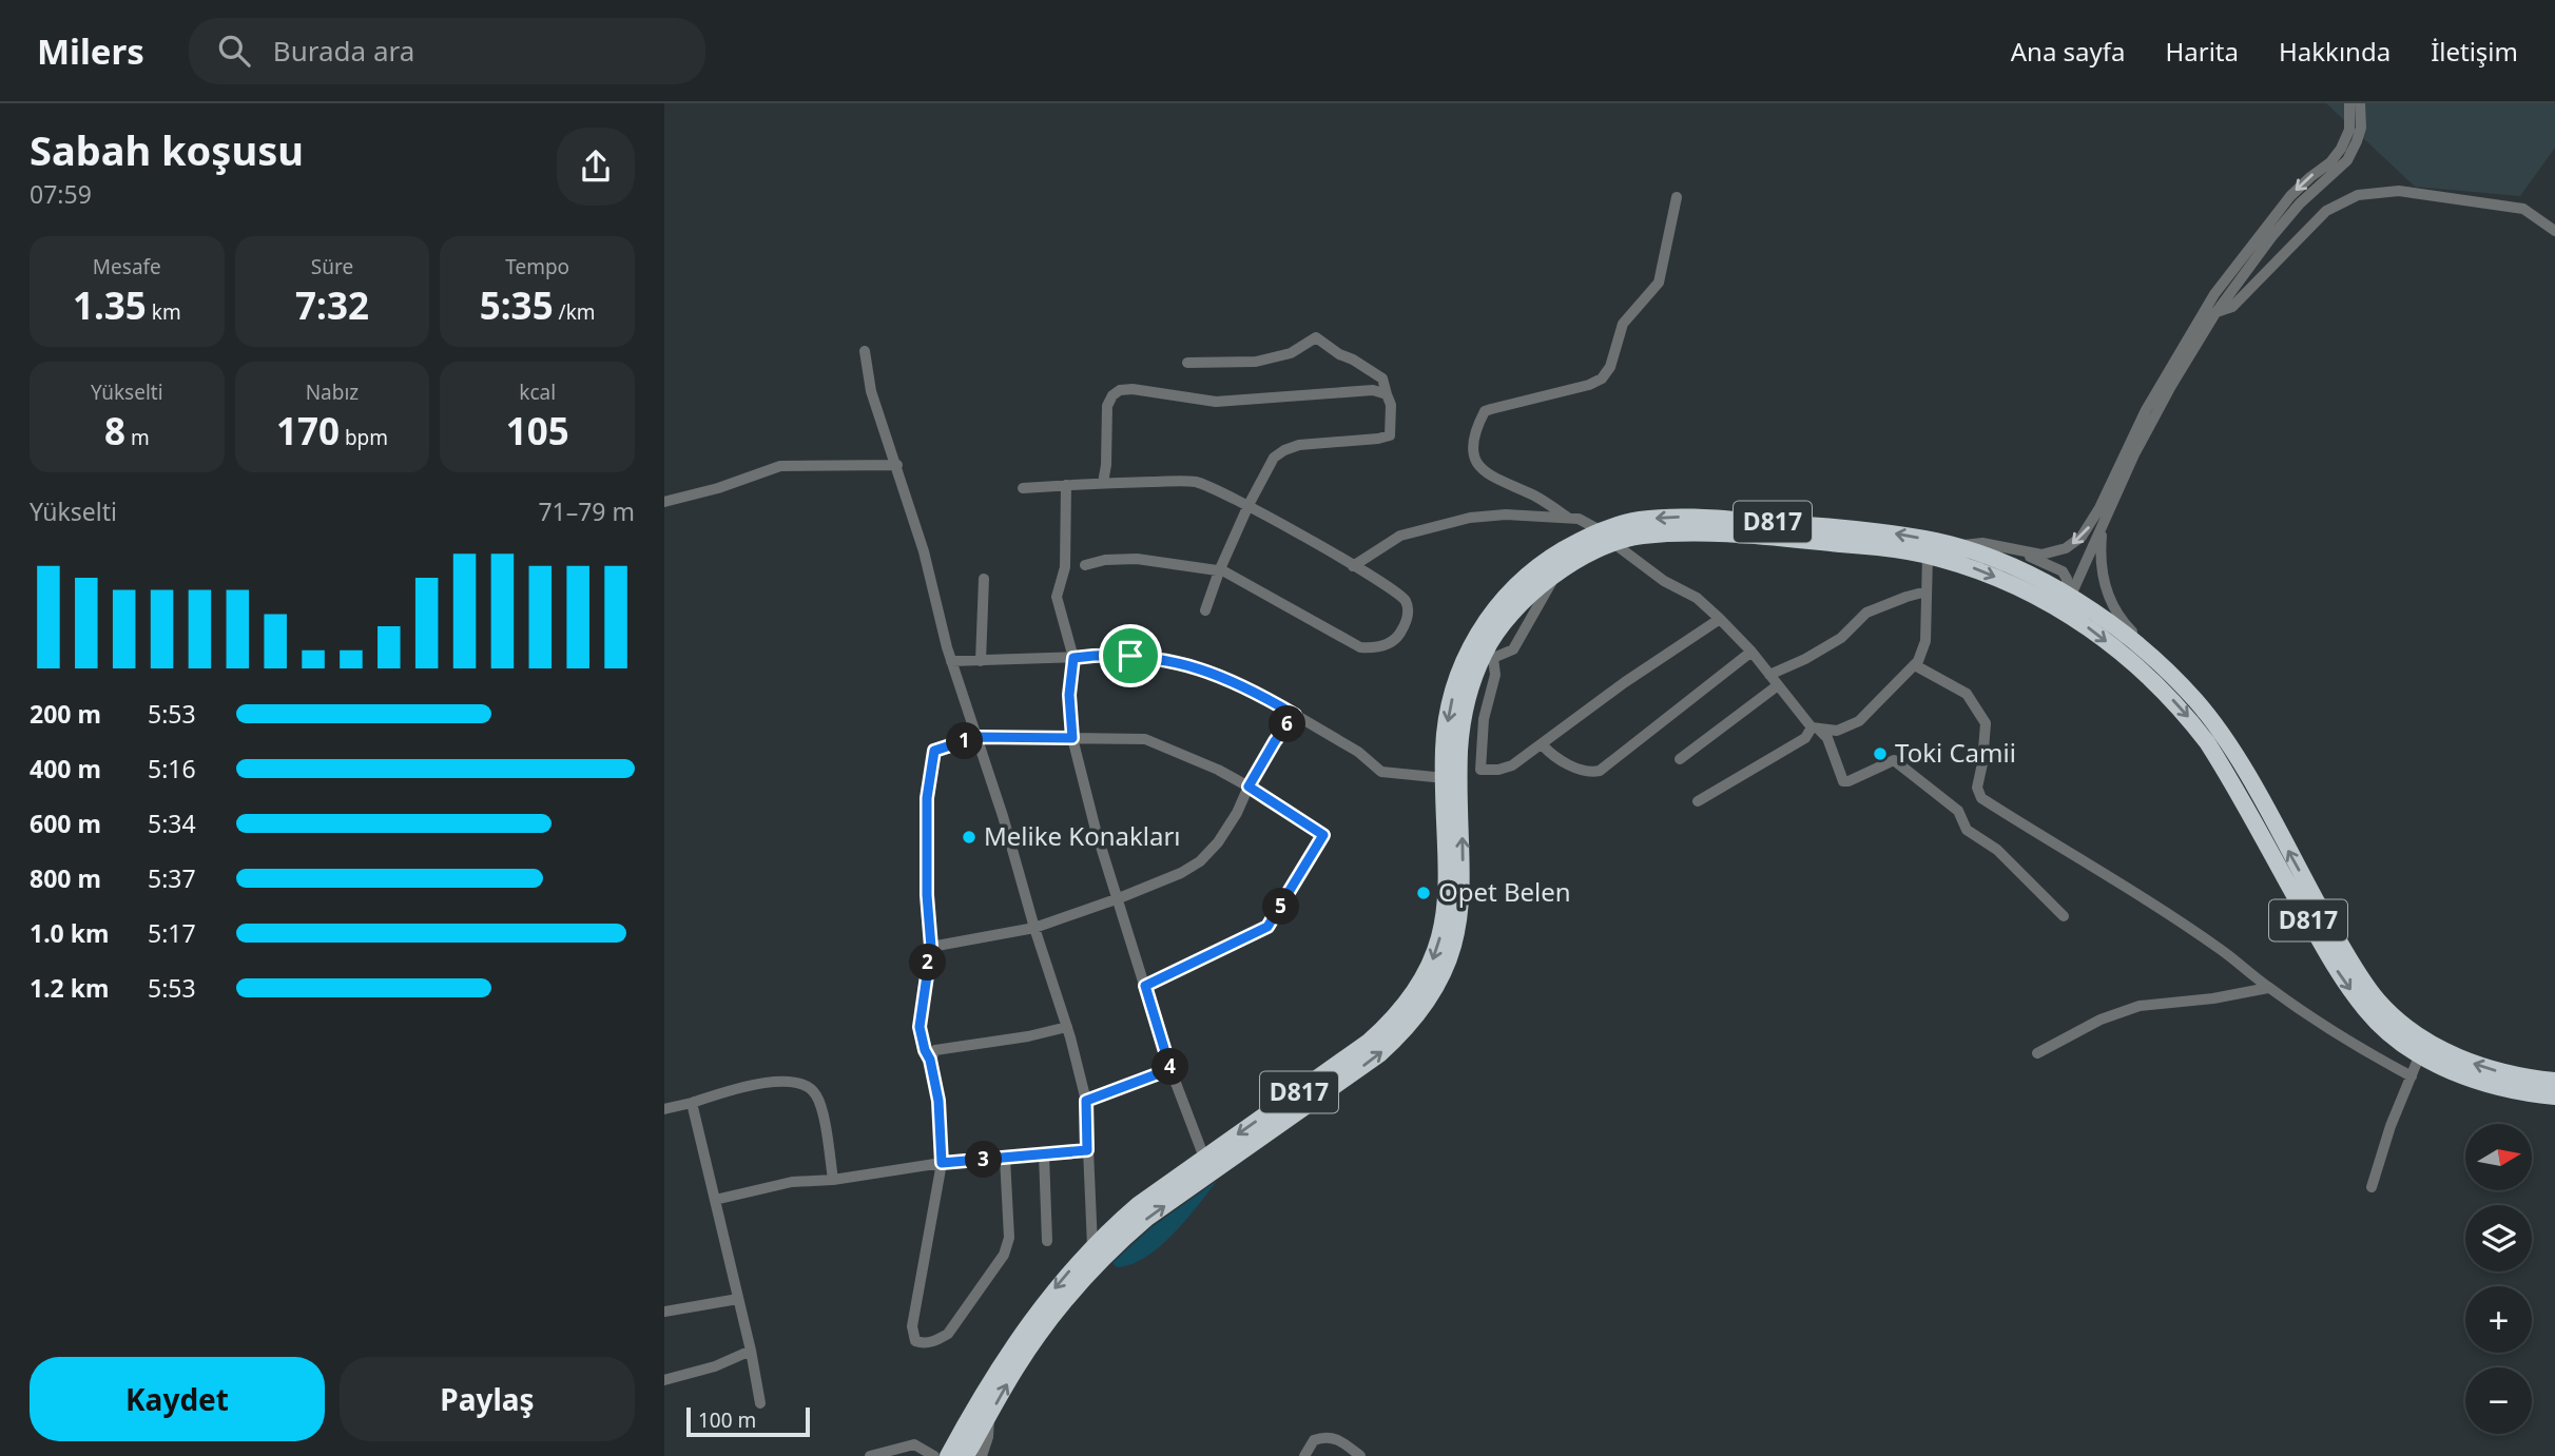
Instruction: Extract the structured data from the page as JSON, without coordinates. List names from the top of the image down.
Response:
{
  "streets": {
    "highway": ["D817"]
  },
  "places": ["Toki Camii", "Melike Konakları", "Opet Belen"],
  "scale_bar": "100 m",
  "north": "right",
  "page": {
    "header": "Milers",
    "search": "Burada ara",
    "nav": [
      "Ana sayfa",
      "Harita",
      "Hakkında",
      "İletişim"
    ],
    "heading": ["Sabah koşusu", "07:59"],
    "stats": [
      ["Mesafe", "1.35 km"],
      ["Süre", "7:32"],
      ["Tempo", "5:35 /km"],
      ["Yükselti", "8 m"],
      ["Nabız", "170 bpm"],
      ["kcal", "105"]
    ],
    "chart": ["Yükselti", "71–79 m"],
    "list": [
      {
        "name": "200 m",
        "note": "5:53"
      },
      {
        "name": "400 m",
        "note": "5:16"
      },
      {
        "name": "600 m",
        "note": "5:34"
      },
      {
        "name": "800 m",
        "note": "5:37"
      },
      {
        "name": "1.0 km",
        "note": "5:17"
      },
      {
        "name": "1.2 km",
        "note": "5:53"
      }
    ],
    "pins": [
      "6",
      "1",
      "5",
      "2",
      "4",
      "3"
    ],
    "map_buttons": ["+", "−"],
    "buttons": ["Kaydet", "Paylaş"],
    "scale": "100 m"
  }
}
